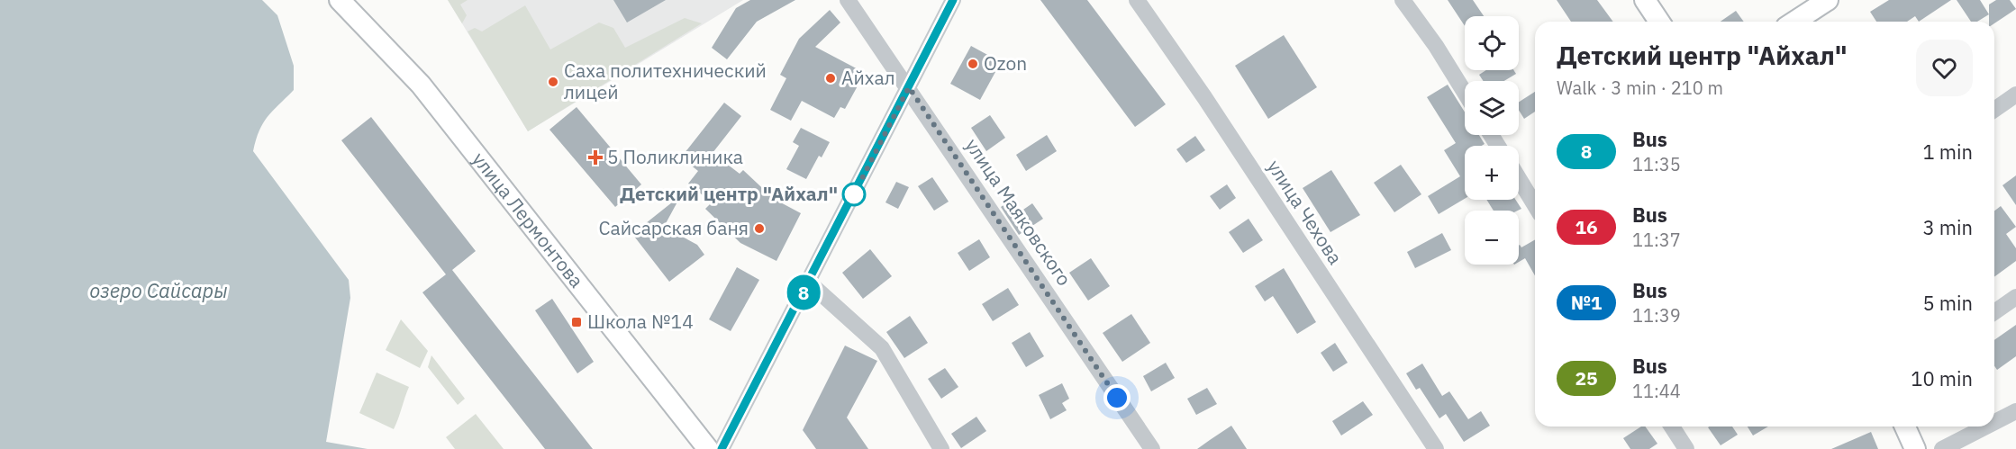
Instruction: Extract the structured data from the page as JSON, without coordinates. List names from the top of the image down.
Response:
{
  "streets": {
    "main road": ["улица Лермонтова"],
    "street": ["улица Маяковского", "улица Чехова"]
  },
  "water": ["озеро Сайсары"],
  "places": {
    "other": [
      "Ozon",
      "Айхал",
      "Саха политехнический лицей",
      "Детский центр \"Айхал\"",
      "Сайсарская баня"
    ],
    "health": ["5 Поликлиника"],
    "transit": ["Школа №14"]
  },
  "lines": ["bus line 8"],
  "page": {
    "on_map": "8",
    "map_buttons": ["+", "−"],
    "heading": ["Детский центр \"Айхал\"", "Walk · 3 min · 210 m"],
    "list": [
      {
        "mark": "8",
        "name": "Bus",
        "note": "11:35",
        "value": "1 min"
      },
      {
        "mark": "16",
        "name": "Bus",
        "note": "11:37",
        "value": "3 min"
      },
      {
        "mark": "№1",
        "name": "Bus",
        "note": "11:39",
        "value": "5 min"
      },
      {
        "mark": "25",
        "name": "Bus",
        "note": "11:44",
        "value": "10 min"
      }
    ]
  }
}
